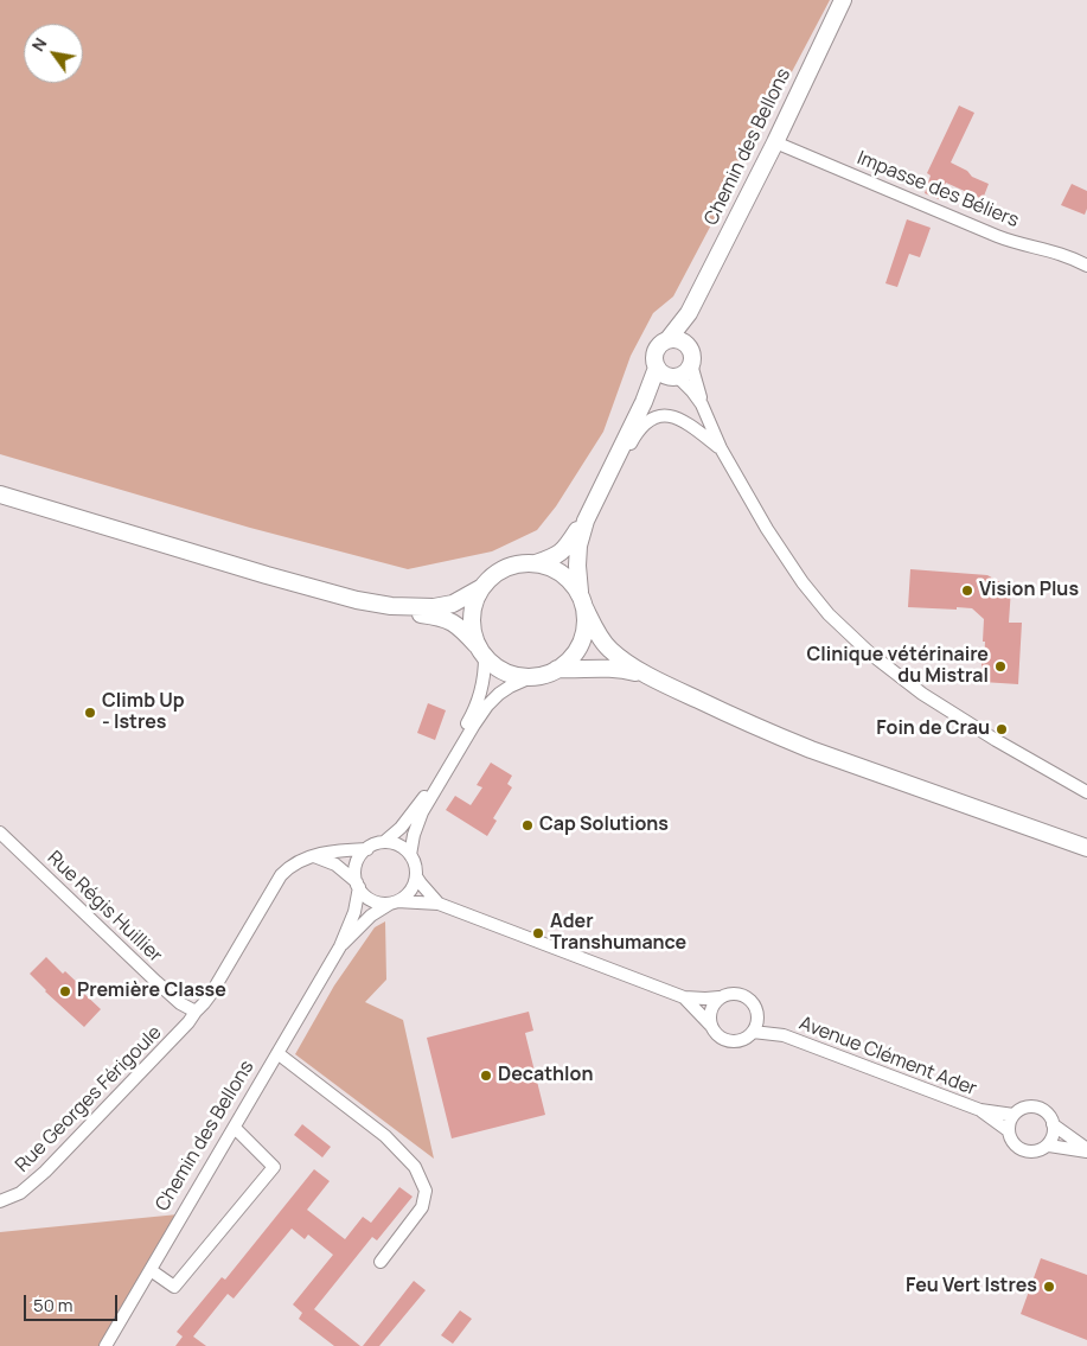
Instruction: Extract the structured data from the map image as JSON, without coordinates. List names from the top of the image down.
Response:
{
  "streets": {
    "main road": ["Chemin des Bellons"],
    "street": [
      "Impasse des Béliers",
      "Rue Régis Huillier",
      "Avenue Clément Ader",
      "Rue Georges Férigoule"
    ]
  },
  "crossings": [
    ["Chemin des Bellons", "Impasse des Béliers"],
    ["Rue Régis Huillier", "Rue Georges Férigoule"]
  ],
  "places": [
    "Vision Plus",
    "Clinique vétérinaire du Mistral",
    "Climb Up - Istres",
    "Foin de Crau",
    "Cap Solutions",
    "Ader Transhumance",
    "Première Classe",
    "Decathlon",
    "Feu Vert Istres"
  ],
  "scale_bar": "50 m",
  "north": "top left"
}
